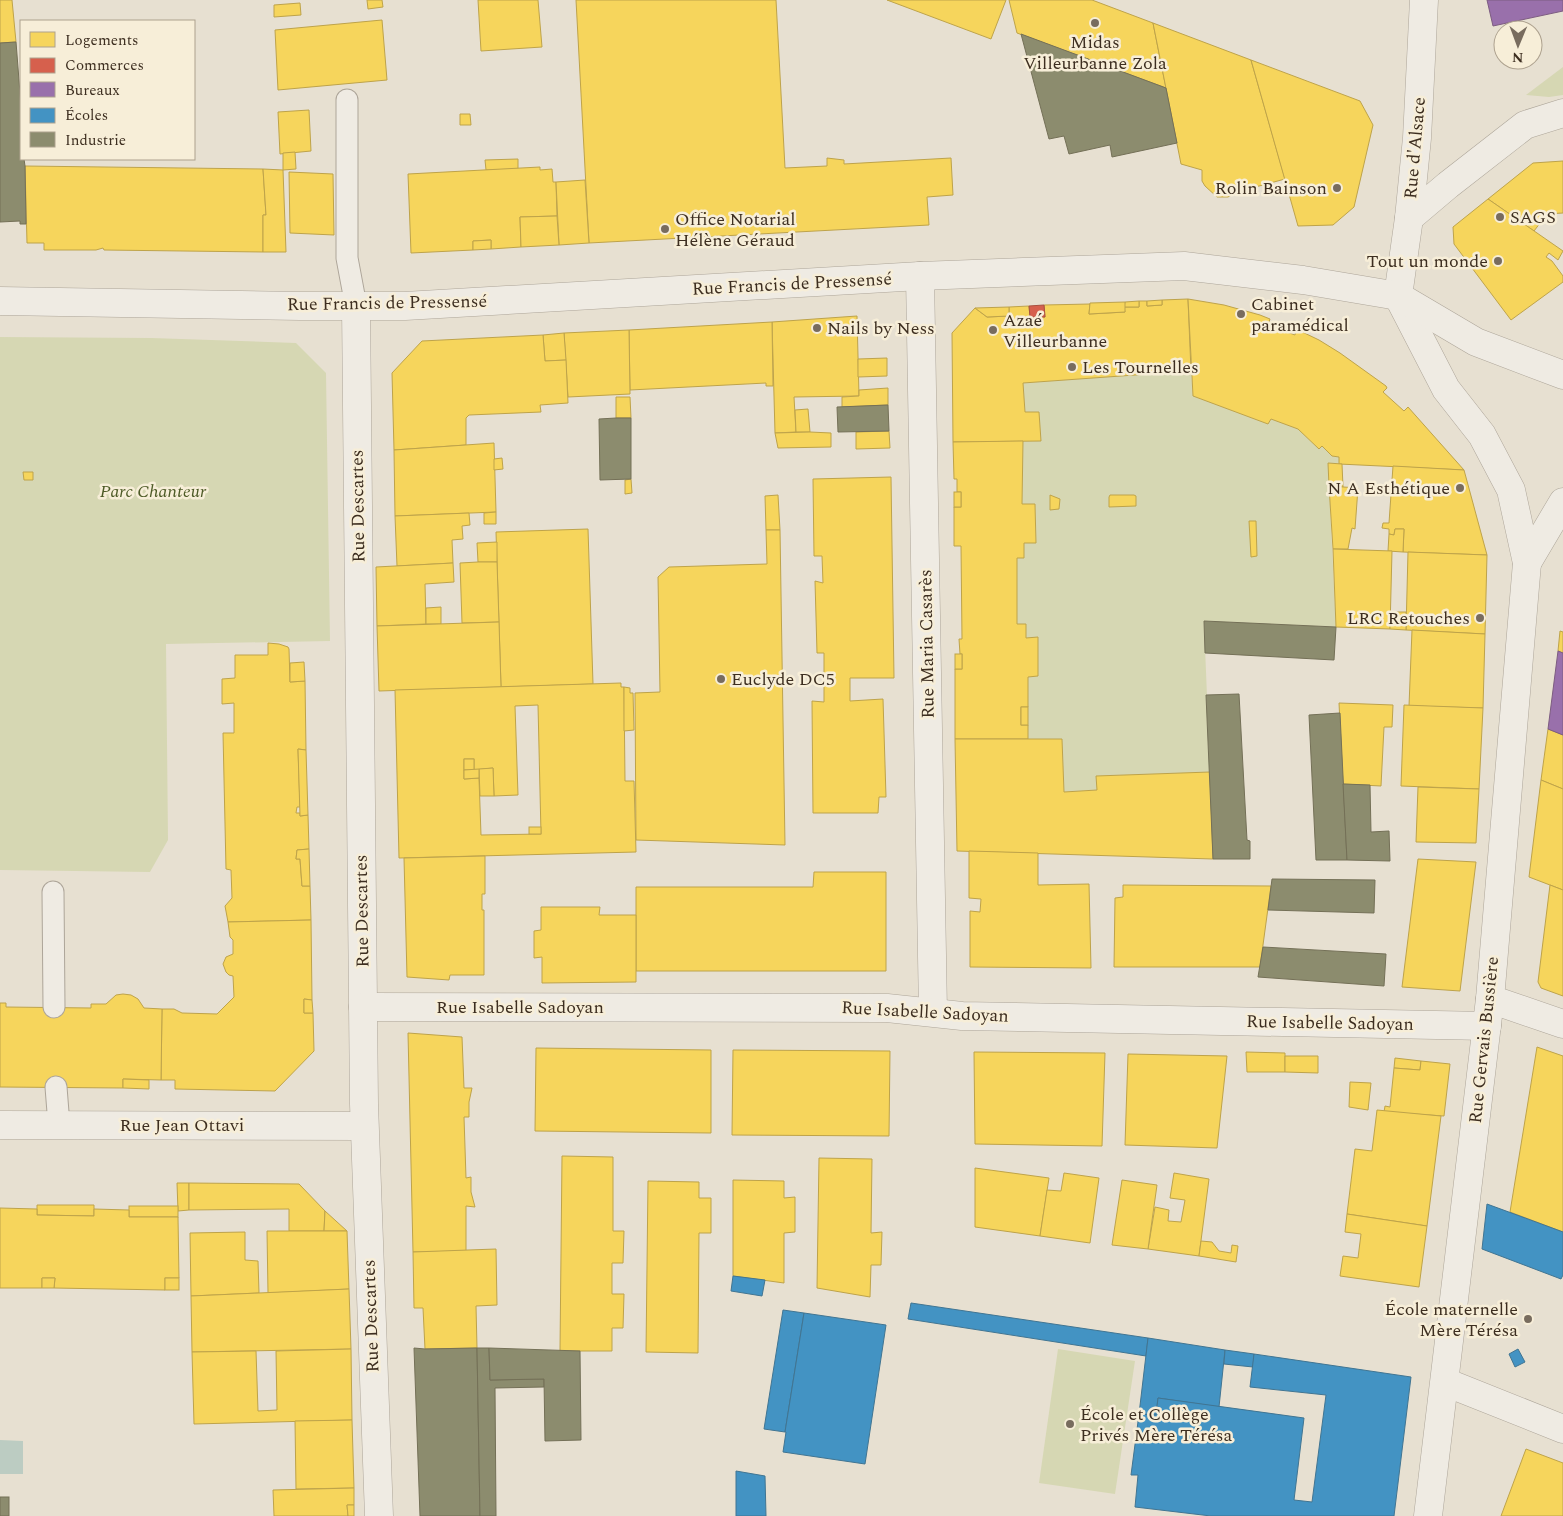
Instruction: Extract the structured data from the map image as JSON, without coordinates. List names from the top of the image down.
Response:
{
  "streets": {
    "street": [
      "Rue d'Alsace",
      "Rue Francis de Pressensé",
      "Rue Descartes",
      "Rue Maria Casarès",
      "Rue Isabelle Sadoyan",
      "Rue Gervais Bussière",
      "Rue Jean Ottavi"
    ]
  },
  "crossings": [
    ["Rue d'Alsace", "Rue Francis de Pressensé"],
    ["Rue d'Alsace", "Rue Gervais Bussière"],
    ["Rue Francis de Pressensé", "Rue Descartes"],
    ["Rue Francis de Pressensé", "Rue Maria Casarès"],
    ["Rue Francis de Pressensé", "Rue Gervais Bussière"],
    ["Rue Descartes", "Rue Isabelle Sadoyan"],
    ["Rue Descartes", "Rue Jean Ottavi"],
    ["Rue Maria Casarès", "Rue Isabelle Sadoyan"],
    ["Rue Isabelle Sadoyan", "Rue Gervais Bussière"]
  ],
  "parks": ["Parc Chanteur"],
  "places": [
    "Midas Villeurbanne Zola",
    "Rolin Bainson",
    "SAGS",
    "Office Notarial Hélène Géraud",
    "Tout un monde",
    "Cabinet paramédical",
    "Nails by Ness",
    "Azaé Villeurbanne",
    "Les Tournelles",
    "N A Esthétique",
    "LRC Retouches",
    "Euclyde DC5",
    "École maternelle Mère Térésa",
    "École et Collège Privés Mère Térésa"
  ],
  "legend": [
    "Logements",
    "Commerces",
    "Bureaux",
    "Écoles",
    "Industrie"
  ],
  "north": "bottom"
}
